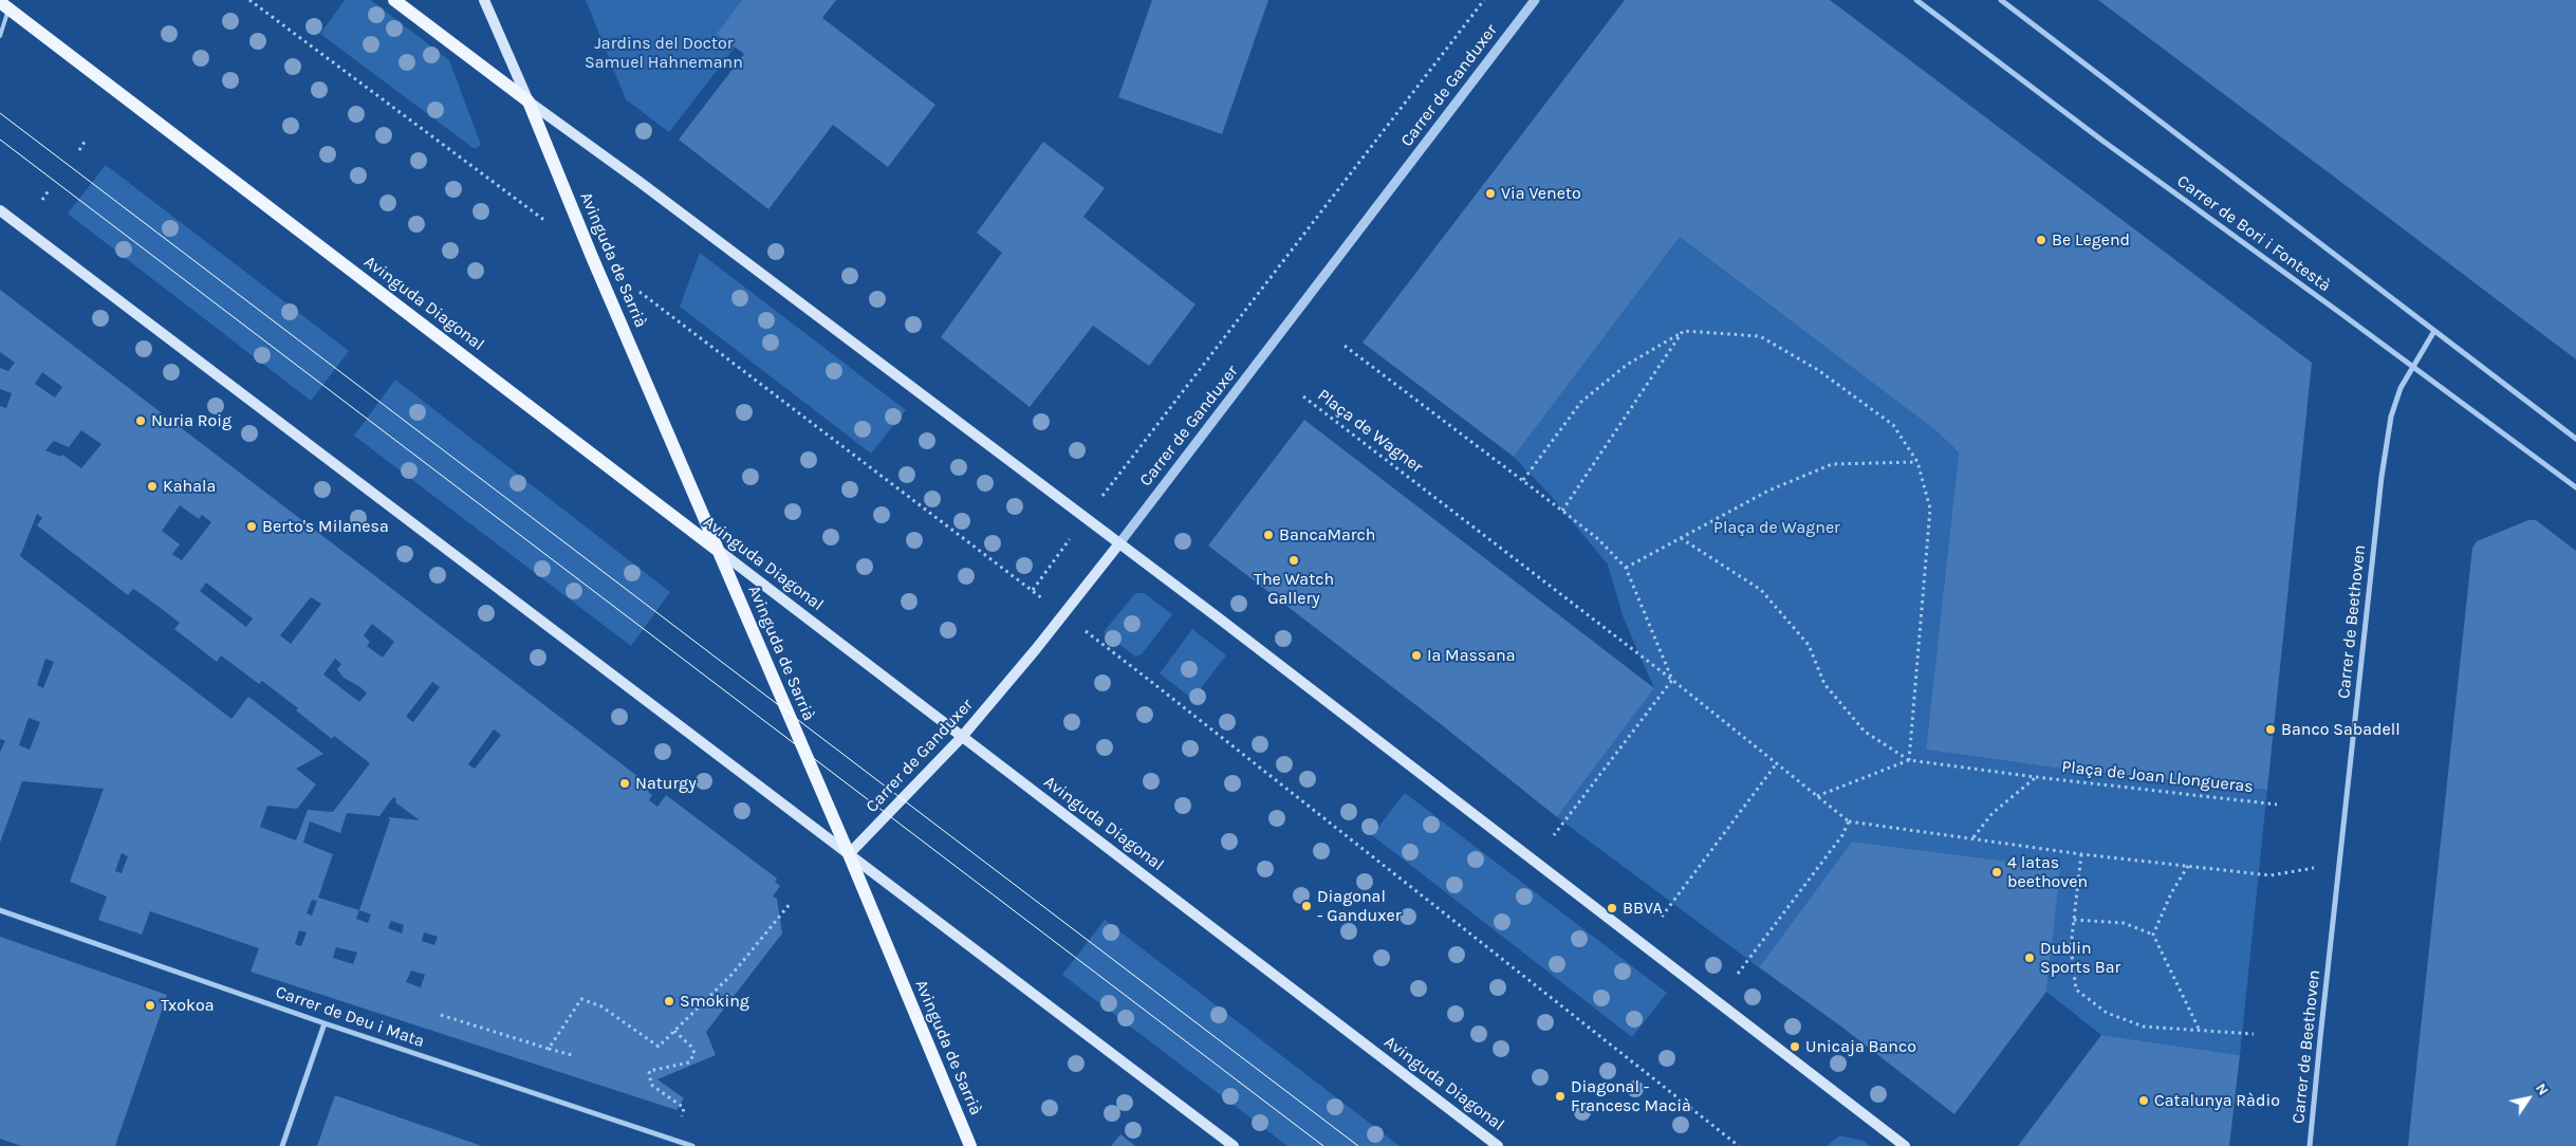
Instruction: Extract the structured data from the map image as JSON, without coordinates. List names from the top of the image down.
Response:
{
  "streets": {
    "main road": ["Carrer de Ganduxer", "Avinguda de Sarrià", "Avinguda Diagonal"],
    "street": ["Carrer de Bori i Fontestà", "Carrer de Beethoven", "Carrer de Deu i Mata"],
    "path": ["Plaça de Wagner", "Plaça de Joan Llongueras"]
  },
  "crossings": [
    ["Carrer de Ganduxer", "Avinguda de Sarrià"],
    ["Carrer de Ganduxer", "Avinguda Diagonal"],
    ["Carrer de Bori i Fontestà", "Carrer de Beethoven"],
    ["Avinguda de Sarrià", "Avinguda Diagonal"]
  ],
  "parks": ["Jardins del Doctor Samuel Hahnemann", "Plaça de Wagner"],
  "places": [
    "Via Veneto",
    "Be Legend",
    "Nuria Roig",
    "Kahala",
    "Berto's Milanesa",
    "BancaMarch",
    "The Watch Gallery",
    "Ia Massana",
    "Banco Sabadell",
    "Naturgy",
    "4 latas beethoven",
    "Diagonal - Ganduxer",
    "BBVA",
    "Dublin Sports Bar",
    "Smoking",
    "Txokoa",
    "Unicaja Banco",
    "Diagonal - Francesc Macià",
    "Catalunya Ràdio"
  ],
  "north": "top right"
}
